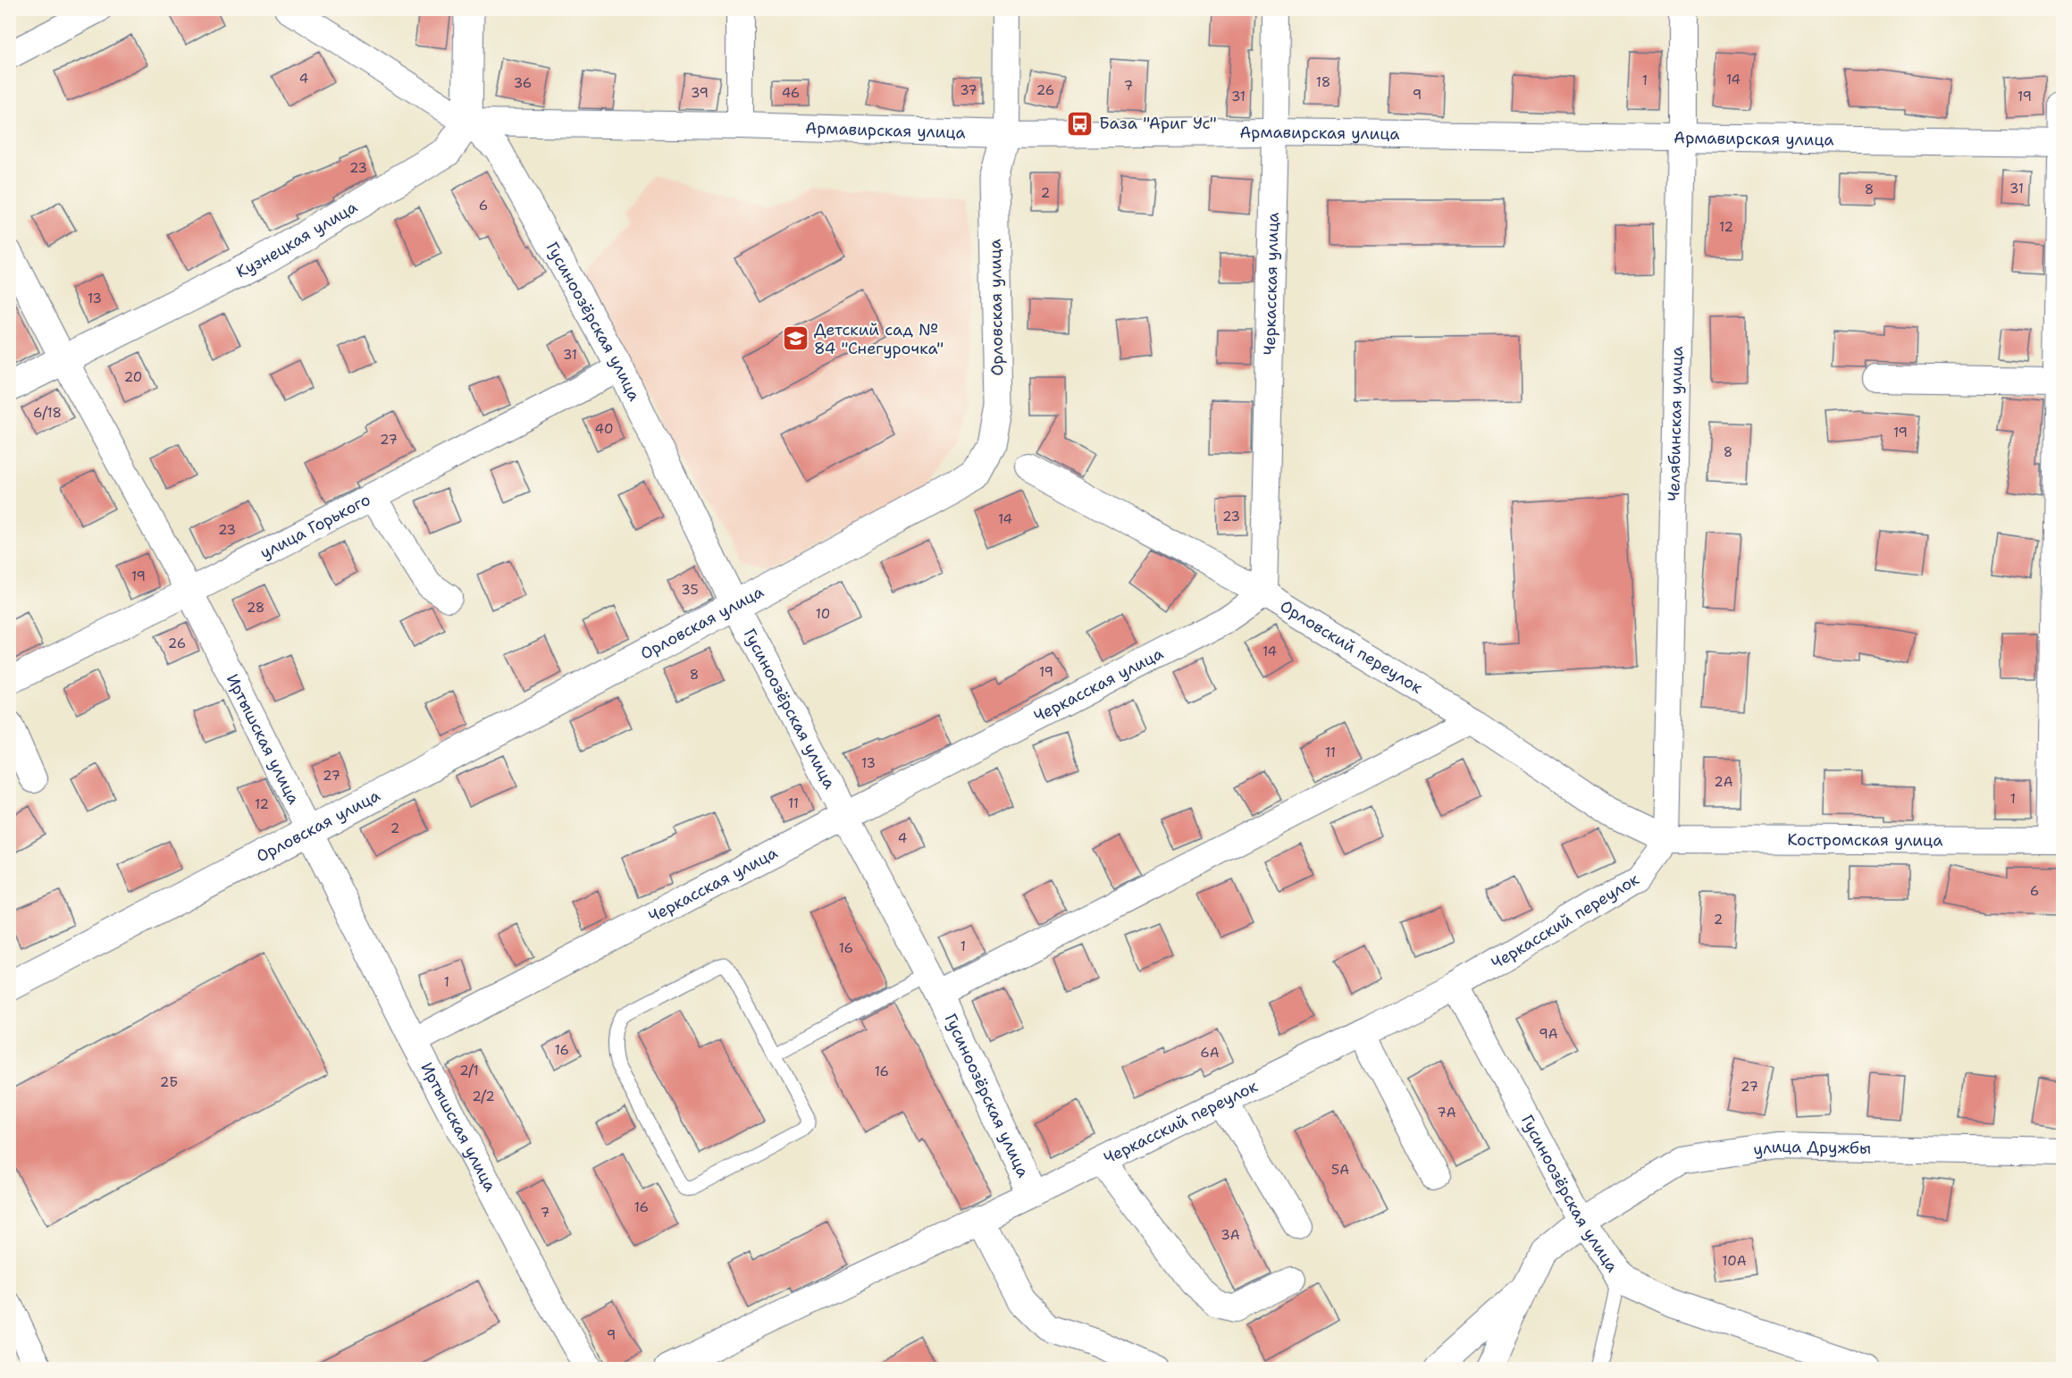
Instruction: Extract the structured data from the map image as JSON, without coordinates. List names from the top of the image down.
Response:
{
  "streets": {
    "street": [
      "Армавирская улица",
      "Кузнецкая улица",
      "Черкасская улица",
      "Орловская улица",
      "Гусиноозёрская улица",
      "Челябинская улица",
      "улица Горького",
      "Орловский переулок",
      "Иртышская улица",
      "Костромская улица",
      "Черкасский переулок",
      "улица Дружбы"
    ]
  },
  "crossings": [
    ["Армавирская улица", "Кузнецкая улица"],
    ["Армавирская улица", "Черкасская улица"],
    ["Армавирская улица", "Орловская улица"],
    ["Армавирская улица", "Гусиноозёрская улица"],
    ["Армавирская улица", "Челябинская улица"],
    ["Кузнецкая улица", "Гусиноозёрская улица"],
    ["Кузнецкая улица", "Иртышская улица"],
    ["Черкасская улица", "Гусиноозёрская улица"],
    ["Черкасская улица", "Орловский переулок"],
    ["Черкасская улица", "Иртышская улица"],
    ["Орловская улица", "Гусиноозёрская улица"],
    ["Орловская улица", "Иртышская улица"],
    ["Гусиноозёрская улица", "улица Горького"],
    ["Гусиноозёрская улица", "Черкасский переулок"],
    ["Гусиноозёрская улица", "улица Дружбы"],
    ["Челябинская улица", "Орловский переулок"],
    ["Челябинская улица", "Костромская улица"],
    ["Челябинская улица", "Черкасский переулок"],
    ["улица Горького", "Иртышская улица"],
    ["Орловский переулок", "Костромская улица"],
    ["Орловский переулок", "Черкасский переулок"],
    ["Костромская улица", "Черкасский переулок"]
  ],
  "places": {
    "bus stop": ["База \"Ариг Ус\""],
    "school or university": ["Детский сад № 84 \"Снегурочка\""]
  },
  "house_numbers": [
    "4",
    "14",
    "1",
    "18",
    "36",
    "7",
    "37",
    "26",
    "39",
    "46",
    "9",
    "31",
    "19",
    "23",
    "31",
    "8",
    "2",
    "6",
    "12",
    "13",
    "31",
    "20",
    "6/18",
    "40",
    "19",
    "27",
    "8",
    "23",
    "14",
    "23",
    "19",
    "35",
    "28",
    "10",
    "26",
    "14",
    "19",
    "8",
    "11",
    "13",
    "27",
    "2А",
    "1",
    "11",
    "12",
    "2",
    "4",
    "6",
    "2",
    "1",
    "16",
    "1",
    "9А",
    "16",
    "6А",
    "2/1",
    "16",
    "2Б",
    "27",
    "2/2",
    "7А",
    "5А",
    "16",
    "7",
    "3А",
    "10А",
    "9"
  ]
}
